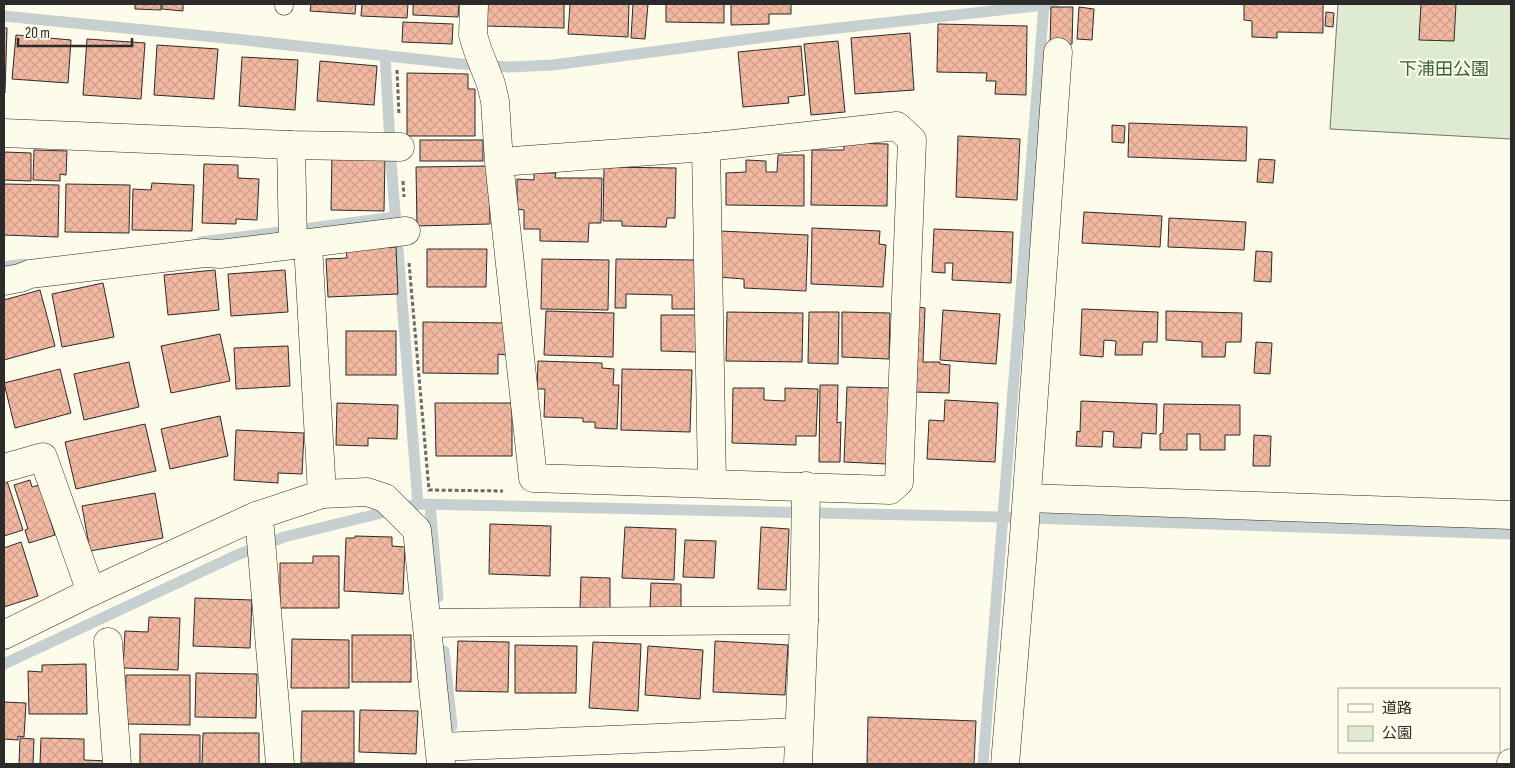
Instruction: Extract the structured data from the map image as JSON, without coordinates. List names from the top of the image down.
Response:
{
  "parks": ["下浦田公園"],
  "legend": ["道路", "公園"],
  "scale_bar": "20 m"
}
